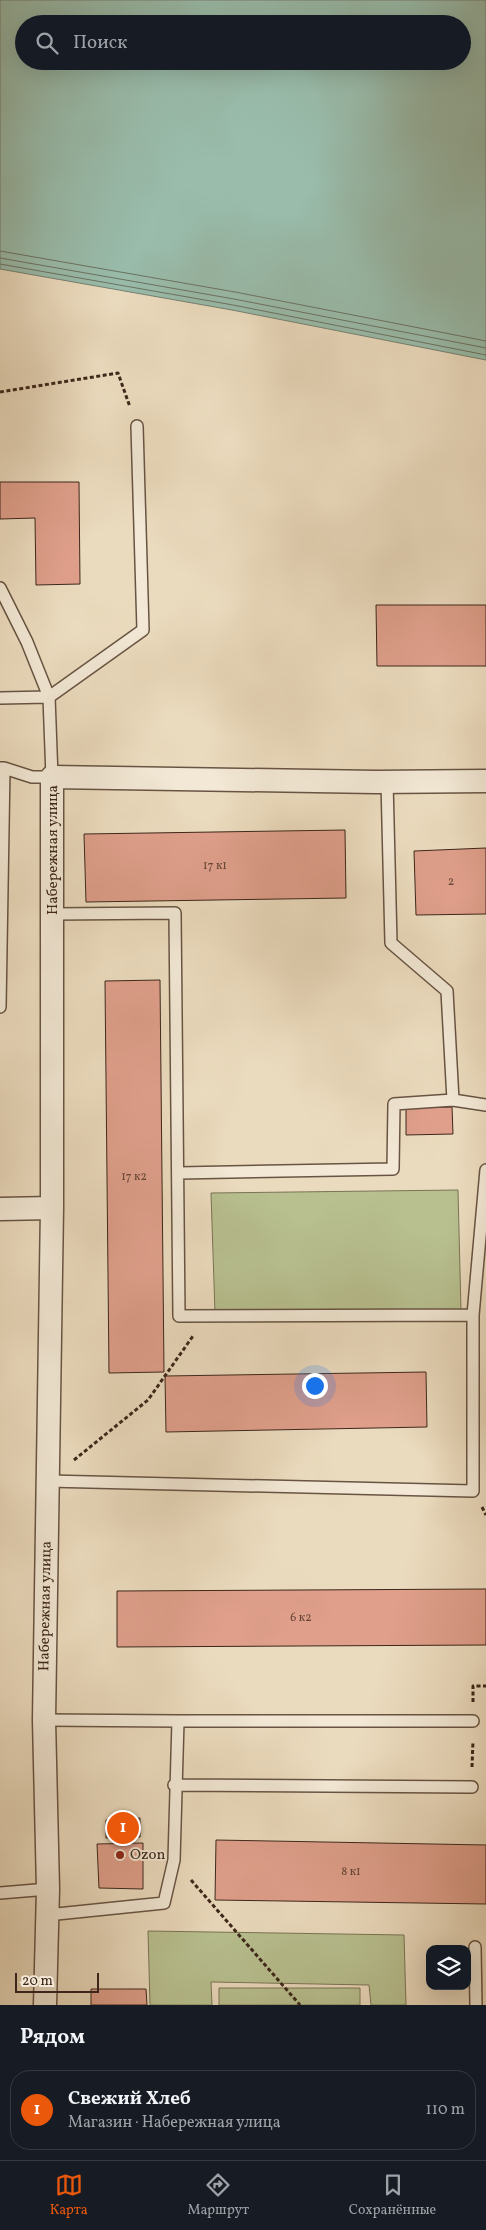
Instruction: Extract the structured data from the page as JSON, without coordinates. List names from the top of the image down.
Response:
{
  "streets": {
    "street": ["Набережная улица"]
  },
  "places": ["Ozon"],
  "house_numbers": [
    "17 к1",
    "2",
    "17 к2",
    "6 к2",
    "8 к1"
  ],
  "scale_bar": "20 m",
  "page": {
    "search": "Поиск",
    "pins": "1",
    "scale": "20 m",
    "heading": "Рядом",
    "list": [
      {
        "mark": "1",
        "name": "Свежий Хлеб",
        "note": "Магазин · Набережная улица",
        "value": "110 m"
      }
    ],
    "nav": ["Карта", "Маршрут", "Сохранённые"]
  }
}
